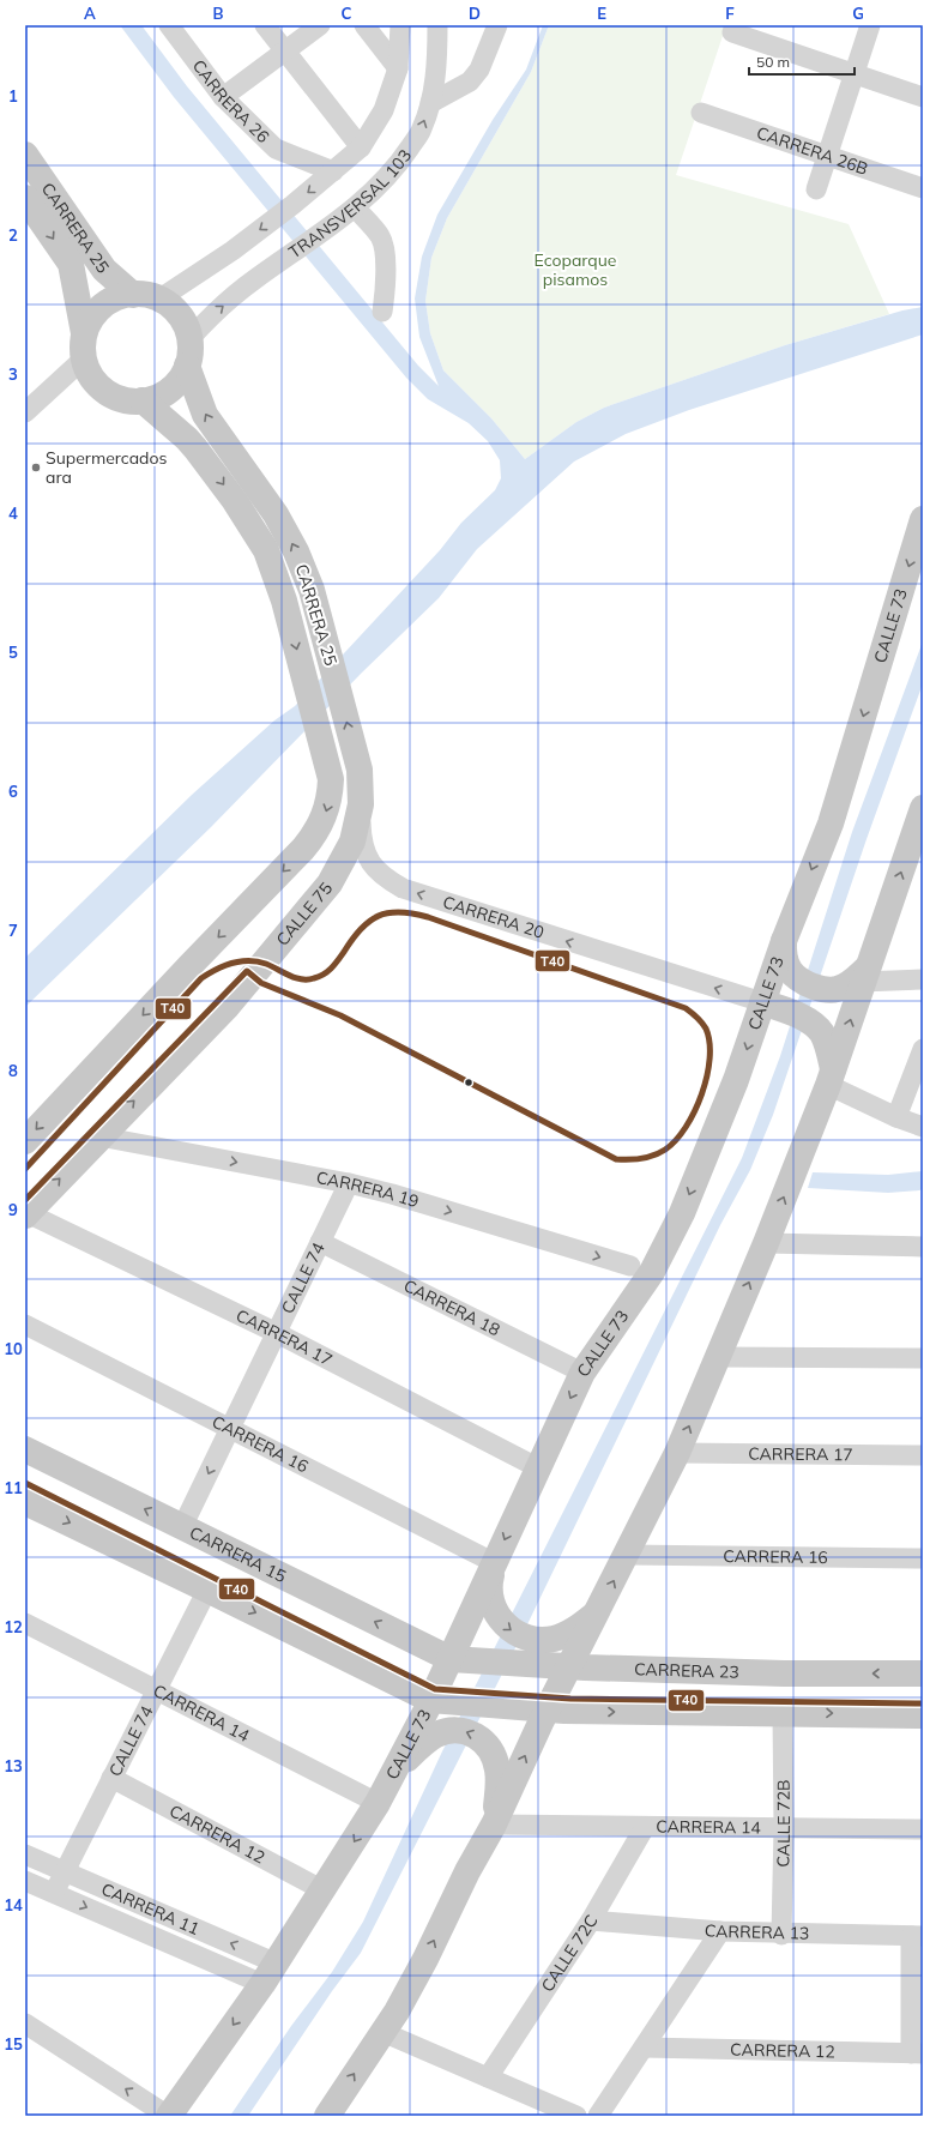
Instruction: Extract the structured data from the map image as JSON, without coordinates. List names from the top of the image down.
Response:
{
  "streets": {
    "main road": [
      "CARRERA 25",
      "CALLE 73",
      "CALLE 75",
      "CARRERA 15",
      "CARRERA 23"
    ],
    "street": [
      "CARRERA 26",
      "CARRERA 26B",
      "TRANSVERSAL 103",
      "CARRERA 20",
      "CARRERA 19",
      "CALLE 74",
      "CARRERA 18",
      "CARRERA 17",
      "CARRERA 16",
      "CARRERA 14",
      "CALLE 72B",
      "CARRERA 12",
      "CARRERA 11",
      "CARRERA 13",
      "CALLE 72C"
    ]
  },
  "crossings": [
    ["CARRERA 26", "TRANSVERSAL 103"],
    ["TRANSVERSAL 103", "CARRERA 25"],
    ["CARRERA 25", "CALLE 75"],
    ["CARRERA 25", "CARRERA 20"],
    ["CALLE 73", "CARRERA 20"],
    ["CALLE 73", "CARRERA 18"],
    ["CALLE 73", "CARRERA 17"],
    ["CALLE 73", "CARRERA 16"],
    ["CALLE 73", "CARRERA 15"],
    ["CALLE 73", "CARRERA 23"],
    ["CALLE 73", "CARRERA 14"],
    ["CALLE 73", "CARRERA 12"],
    ["CALLE 73", "CARRERA 11"],
    ["CALLE 75", "CARRERA 19"],
    ["CALLE 75", "CARRERA 17"],
    ["CARRERA 19", "CALLE 74"],
    ["CALLE 74", "CARRERA 18"],
    ["CALLE 74", "CARRERA 17"],
    ["CALLE 74", "CARRERA 16"],
    ["CALLE 74", "CARRERA 15"],
    ["CALLE 74", "CARRERA 14"],
    ["CALLE 74", "CARRERA 12"],
    ["CALLE 74", "CARRERA 11"],
    ["CARRERA 15", "CARRERA 23"],
    ["CARRERA 14", "CALLE 72B"],
    ["CARRERA 14", "CALLE 72C"],
    ["CALLE 72B", "CARRERA 13"],
    ["CARRERA 13", "CALLE 72C"]
  ],
  "one_way": ["CALLE 75", "CARRERA 20", "CARRERA 19"],
  "parks": ["Ecoparque pisamos"],
  "places": ["Supermercados ara"],
  "lines": ["transit line T40"],
  "scale_bar": "50 m",
  "grid": {
    "columns": [
      "A",
      "B",
      "C",
      "D",
      "E",
      "F",
      "G"
    ],
    "rows": [
      "1",
      "2",
      "3",
      "4",
      "5",
      "6",
      "7",
      "8",
      "9",
      "10",
      "11",
      "12",
      "13",
      "14",
      "15"
    ]
  }
}
